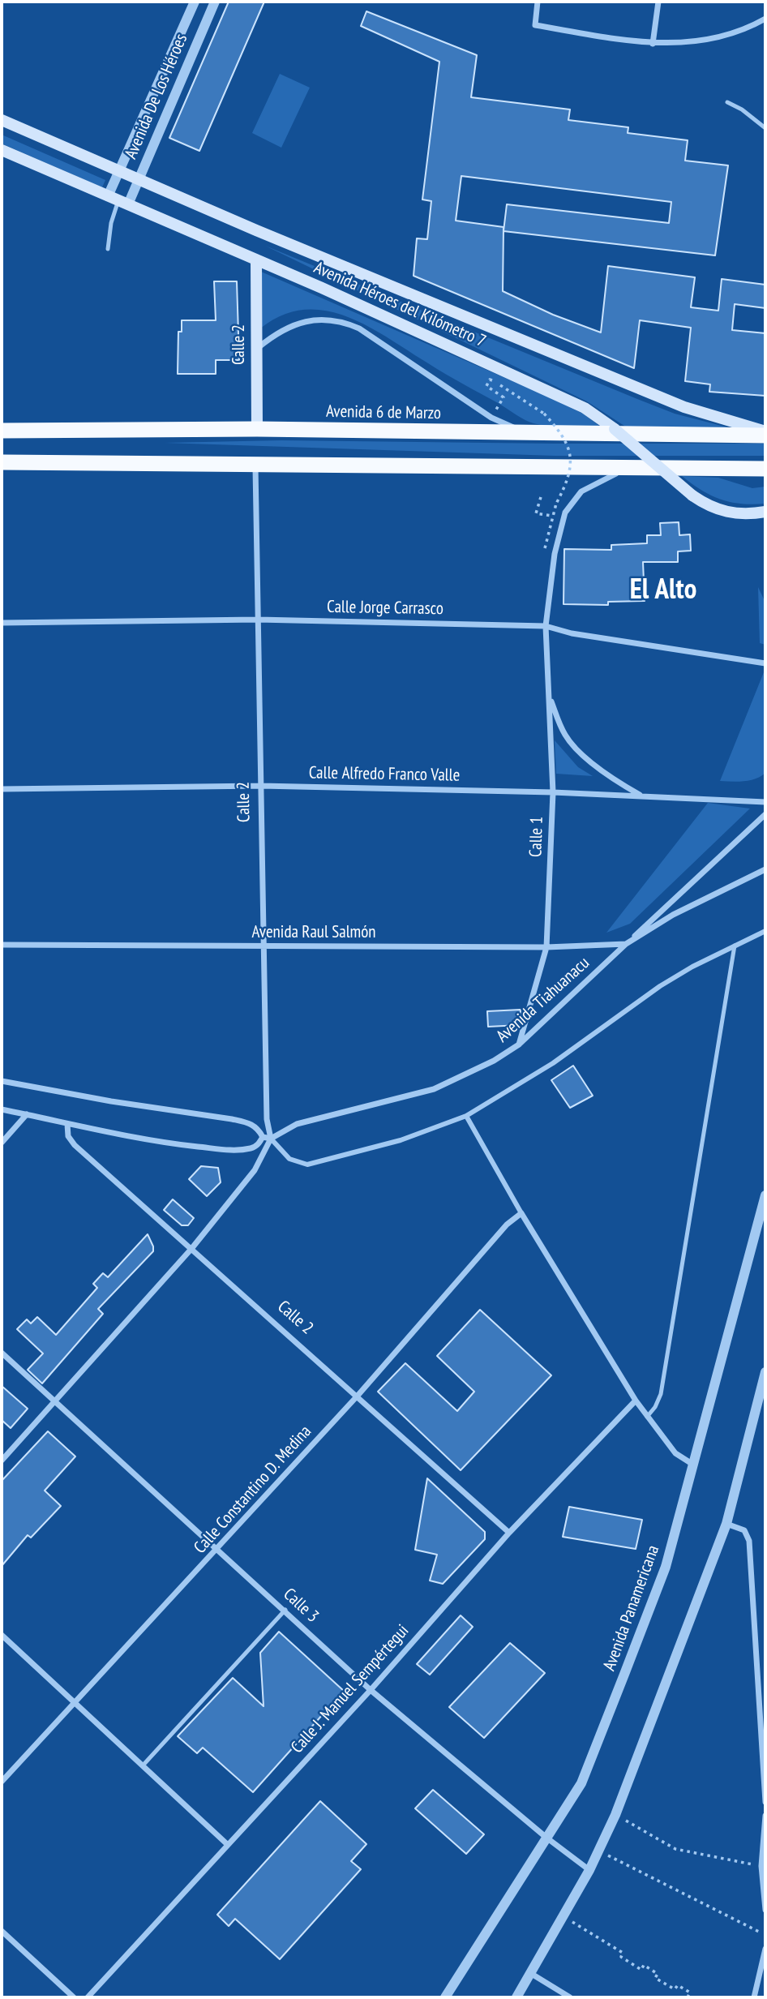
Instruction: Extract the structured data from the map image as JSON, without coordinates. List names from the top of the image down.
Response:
{
  "streets": {
    "highway": ["Avenida 6 de Marzo"],
    "main road": ["Avenida Héroes del Kilómetro 7", "Calle 2"],
    "street": [
      "Avenida De Los Héroes",
      "Calle Jorge Carrasco",
      "Calle Alfredo Franco Valle",
      "Calle 1",
      "Avenida Raul Salmón",
      "Avenida Tiahuanacu",
      "Calle Constantino D. Medina",
      "Calle 3",
      "Avenida Panamericana",
      "Calle J. Manuel Sempértegui"
    ]
  },
  "crossings": [
    ["Avenida De Los Héroes", "Avenida Héroes del Kilómetro 7"],
    ["Avenida Héroes del Kilómetro 7", "Calle 2"],
    ["Avenida Héroes del Kilómetro 7", "Avenida 6 de Marzo"],
    ["Calle 2", "Avenida 6 de Marzo"],
    ["Calle 2", "Calle Jorge Carrasco"],
    ["Calle 2", "Calle Alfredo Franco Valle"],
    ["Calle 2", "Avenida Raul Salmón"],
    ["Calle 2", "Avenida Tiahuanacu"],
    ["Calle 2", "Calle Constantino D. Medina"],
    ["Calle 2", "Calle J. Manuel Sempértegui"],
    ["Calle Jorge Carrasco", "Calle 1"],
    ["Calle Alfredo Franco Valle", "Calle 1"],
    ["Calle 1", "Avenida Raul Salmón"],
    ["Calle 1", "Avenida Tiahuanacu"],
    ["Avenida Raul Salmón", "Avenida Tiahuanacu"],
    ["Calle Constantino D. Medina", "Calle 3"],
    ["Calle 3", "Avenida Panamericana"],
    ["Calle 3", "Calle J. Manuel Sempértegui"]
  ],
  "districts": ["El Alto"]
}
